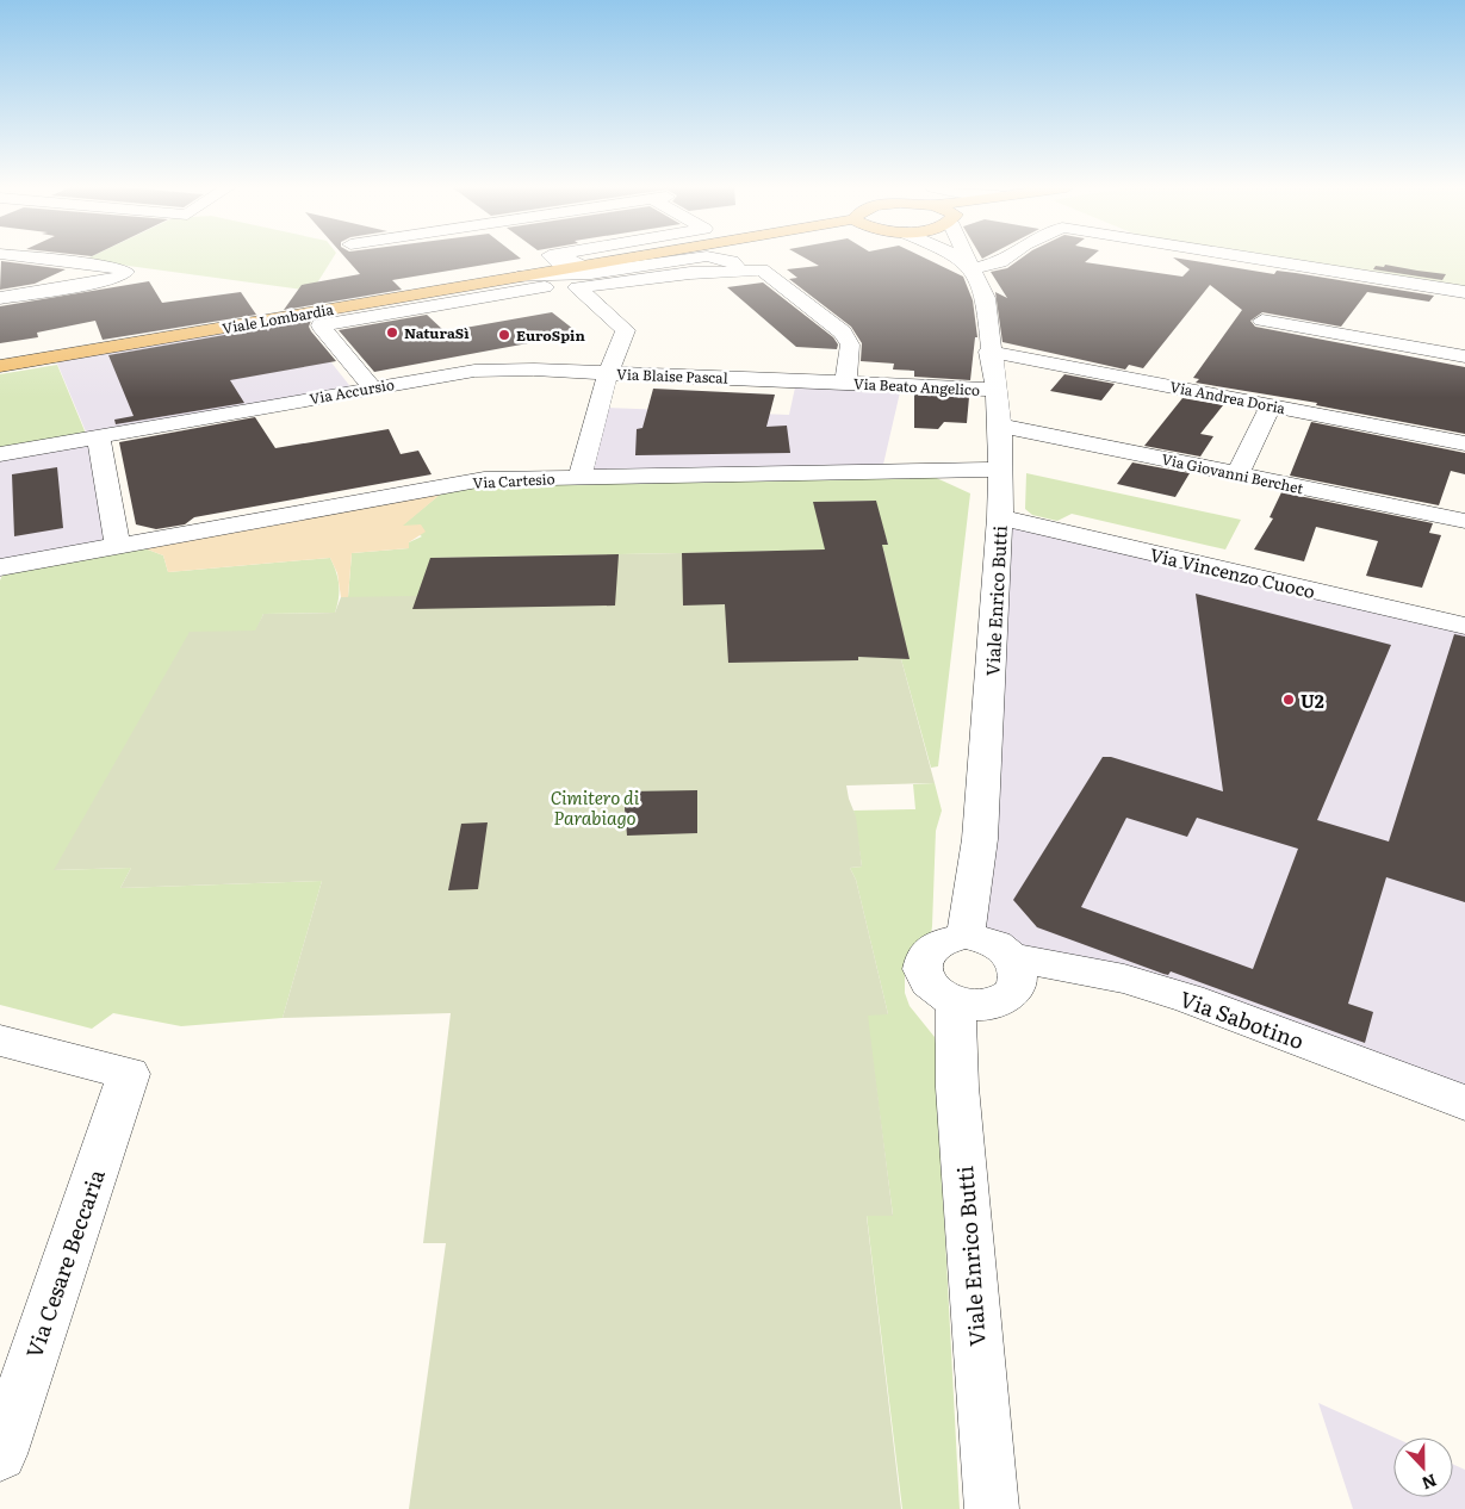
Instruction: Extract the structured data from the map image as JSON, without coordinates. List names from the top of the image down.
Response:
{
  "streets": {
    "main road": ["Viale Lombardia"],
    "street": [
      "Via Blaise Pascal",
      "Via Beato Angelico",
      "Via Accursio",
      "Via Andrea Doria",
      "Via Giovanni Berchet",
      "Via Cartesio",
      "Via Vincenzo Cuoco",
      "Viale Enrico Butti",
      "Via Sabotino",
      "Via Cesare Beccaria"
    ]
  },
  "crossings": [
    ["Via Blaise Pascal", "Via Beato Angelico"],
    ["Via Blaise Pascal", "Via Accursio"],
    ["Via Blaise Pascal", "Via Cartesio"],
    ["Via Beato Angelico", "Via Accursio"],
    ["Via Beato Angelico", "Viale Enrico Butti"],
    ["Via Andrea Doria", "Viale Enrico Butti"],
    ["Via Giovanni Berchet", "Viale Enrico Butti"],
    ["Via Cartesio", "Viale Enrico Butti"],
    ["Via Vincenzo Cuoco", "Viale Enrico Butti"],
    ["Viale Enrico Butti", "Via Sabotino"]
  ],
  "parks": ["Cimitero di Parabiago"],
  "places": ["NaturaSì", "EuroSpin", "U2"],
  "north": "bottom"
}
